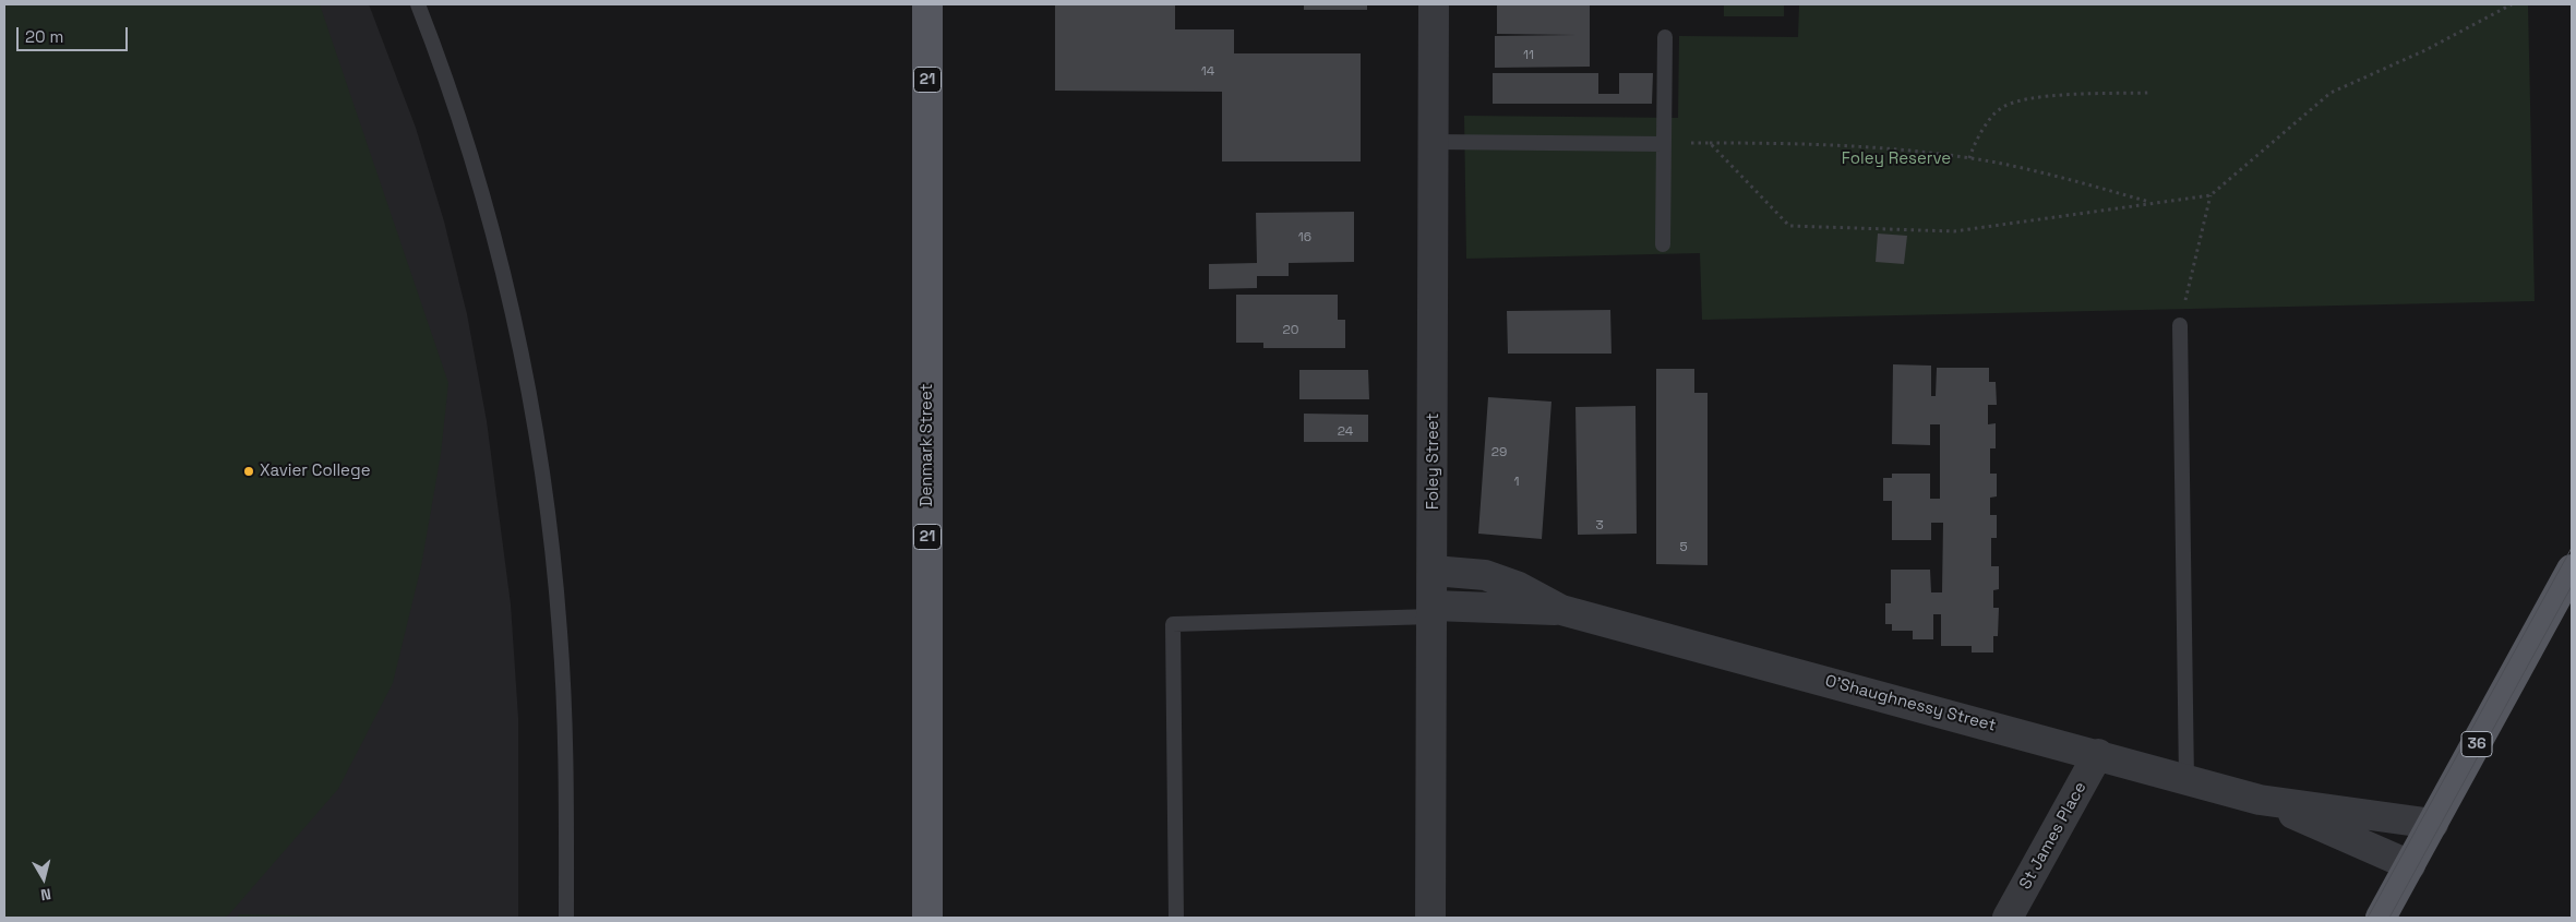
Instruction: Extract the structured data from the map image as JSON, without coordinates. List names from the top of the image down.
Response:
{
  "streets": {
    "main road": ["21", "Denmark Street", "36"],
    "street": ["Foley Street", "O'Shaughnessy Street", "St James Place"]
  },
  "crossings": [
    ["Foley Street", "O'Shaughnessy Street"],
    ["O'Shaughnessy Street", "36"],
    ["O'Shaughnessy Street", "St James Place"]
  ],
  "parks": ["Foley Reserve"],
  "places": ["Xavier College"],
  "house_numbers": [
    "11",
    "14",
    "16",
    "20",
    "24",
    "29",
    "1",
    "3",
    "5"
  ],
  "scale_bar": "20 m",
  "north": "bottom"
}
